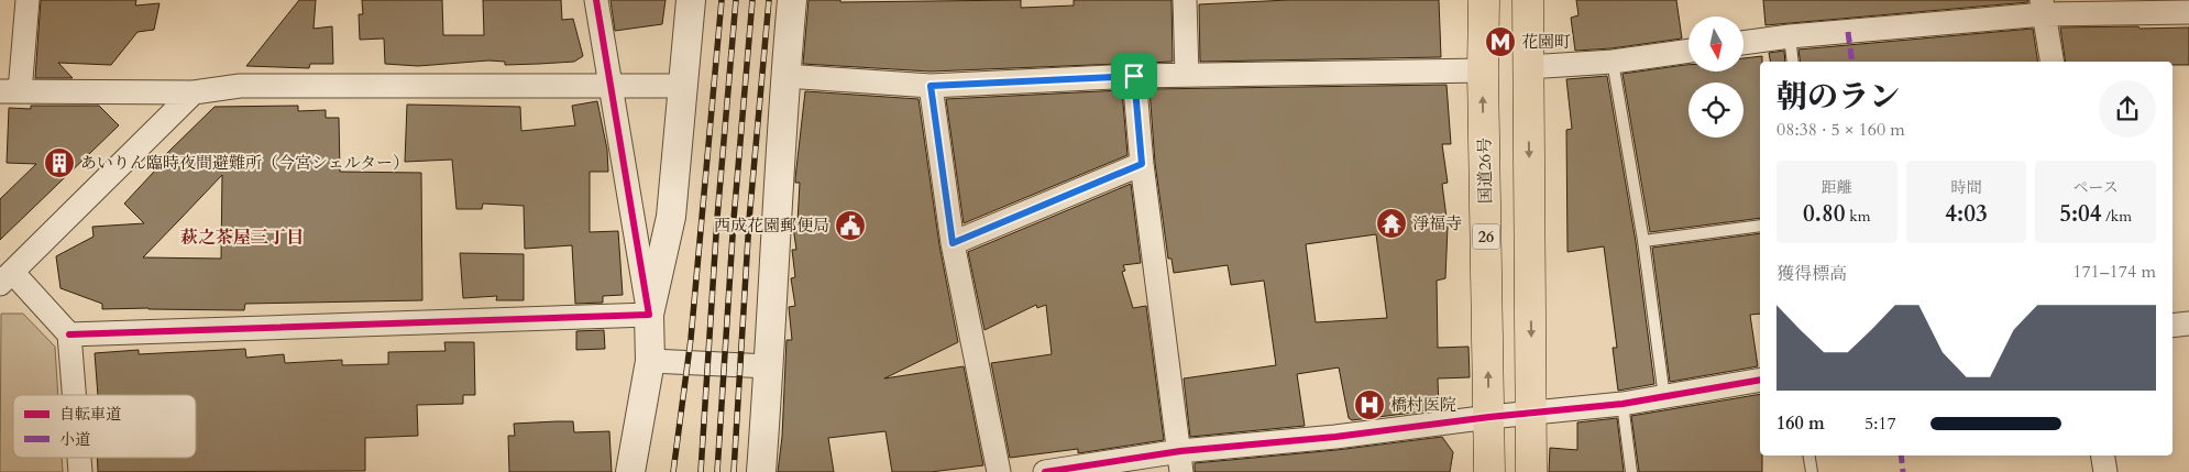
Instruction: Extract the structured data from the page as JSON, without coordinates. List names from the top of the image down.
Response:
{
  "streets": {
    "highway": ["国道26号", "26"]
  },
  "districts": ["萩之茶屋三丁目"],
  "places": {
    "metro station": ["花園町"],
    "building": ["あいりん臨時夜間避難所（今宮シェルター）"],
    "temple": ["淨福寺"],
    "public building": ["西成花園郵便局"],
    "hospital": ["橋村医院"]
  },
  "legend": ["自転車道", "小道"],
  "north": "bottom",
  "page": {
    "heading": ["朝のラン", "08:38 · 5 × 160 m"],
    "stats": [
      ["距離", "0.80 km"],
      ["時間", "4:03"],
      ["ペース", "5:04 /km"]
    ],
    "chart": ["獲得標高", "171–174 m"],
    "list": [
      {
        "name": "160 m",
        "note": "5:17"
      }
    ]
  }
}
